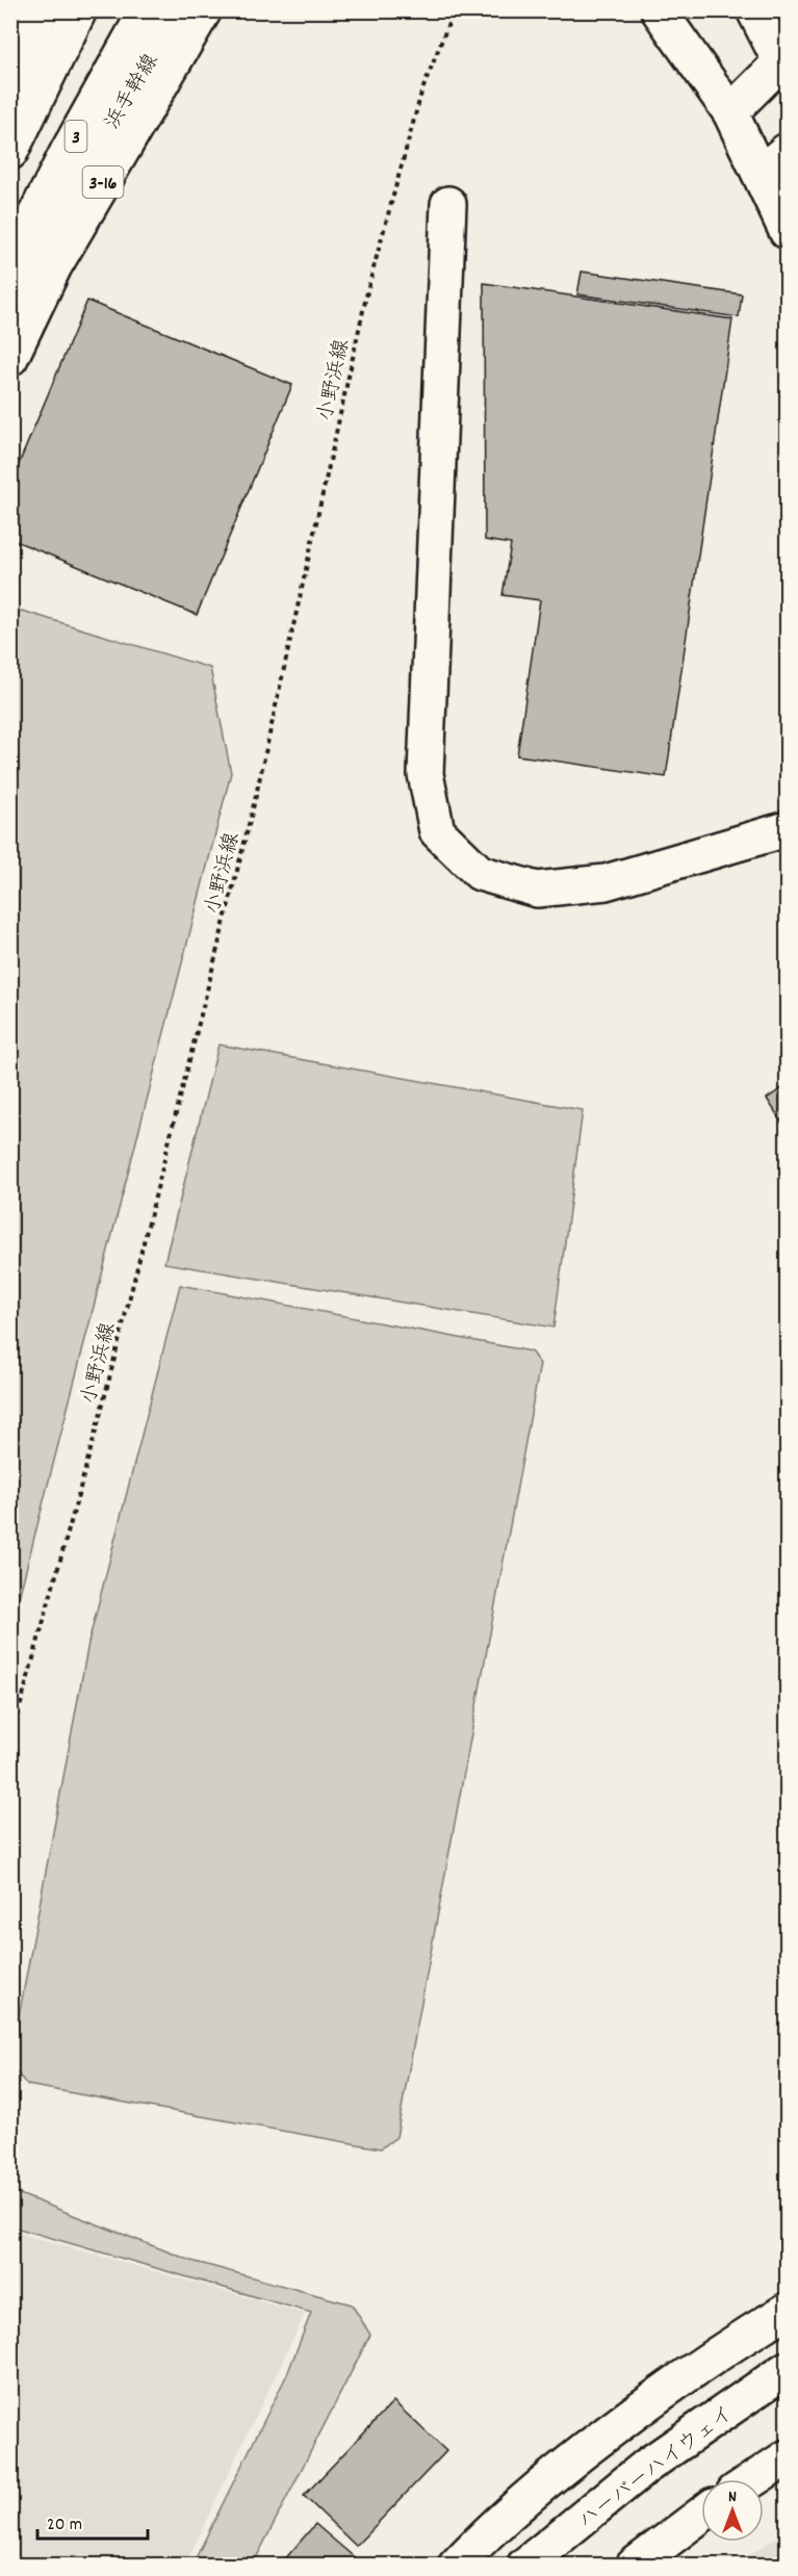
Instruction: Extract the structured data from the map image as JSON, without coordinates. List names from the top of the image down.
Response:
{
  "streets": {
    "main road": [
      "浜手幹線",
      "3",
      "3-16",
      "ハーバーハイウェイ"
    ],
    "path": ["小野浜線"]
  },
  "scale_bar": "20 m",
  "north": "top"
}
